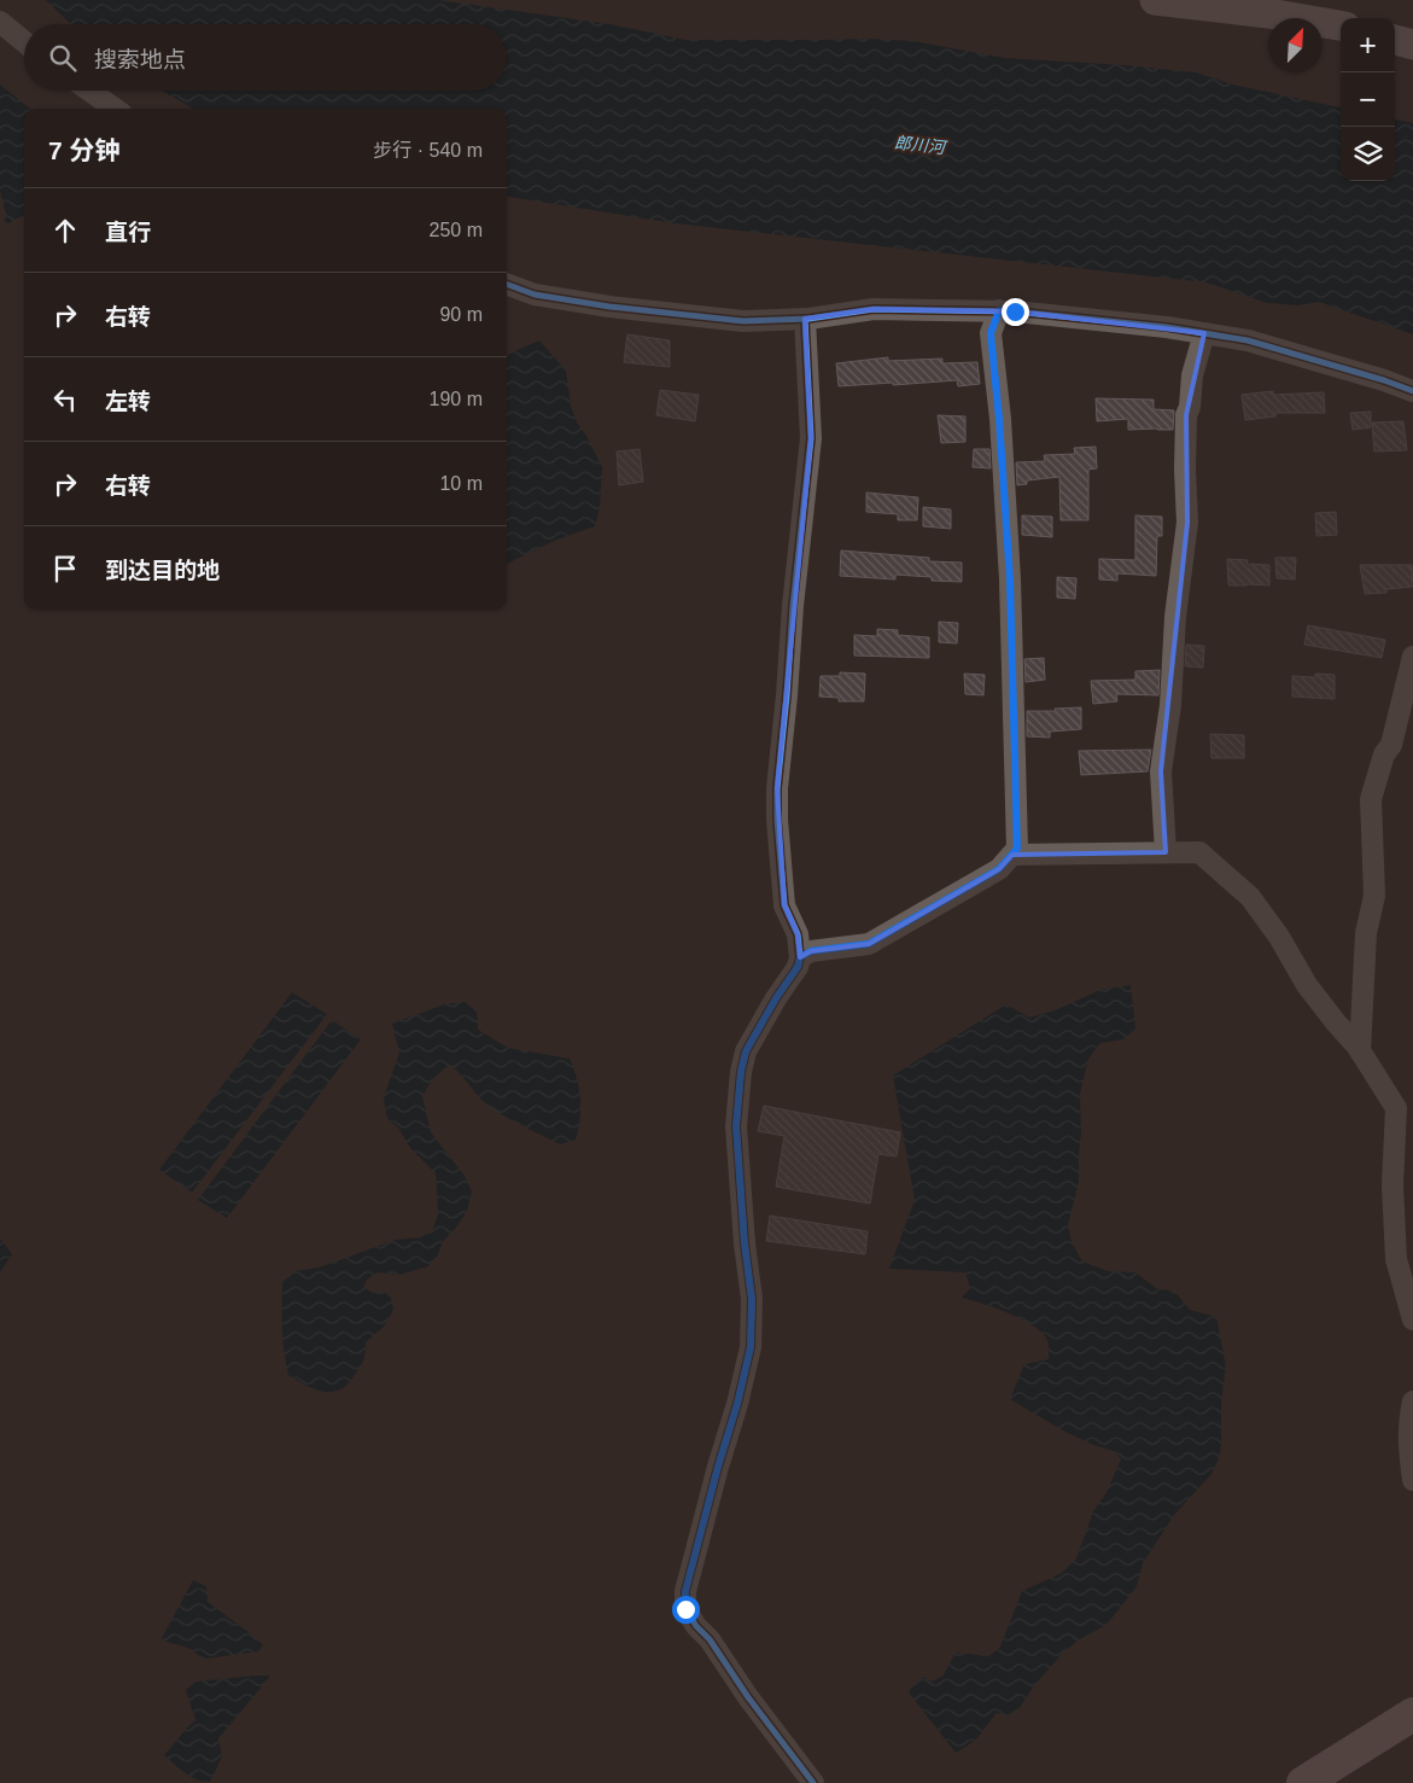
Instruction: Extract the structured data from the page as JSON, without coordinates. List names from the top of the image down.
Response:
{
  "water": ["郎川河"],
  "north": "top right",
  "page": {
    "map_buttons": ["+", "−"],
    "search": "搜索地点",
    "heading": ["7 分钟", "步行 · 540 m"],
    "list": [
      ["直行", "250 m"],
      ["右转", "90 m"],
      ["左转", "190 m"],
      ["右转", "10 m"],
      "到达目的地"
    ]
  }
}
